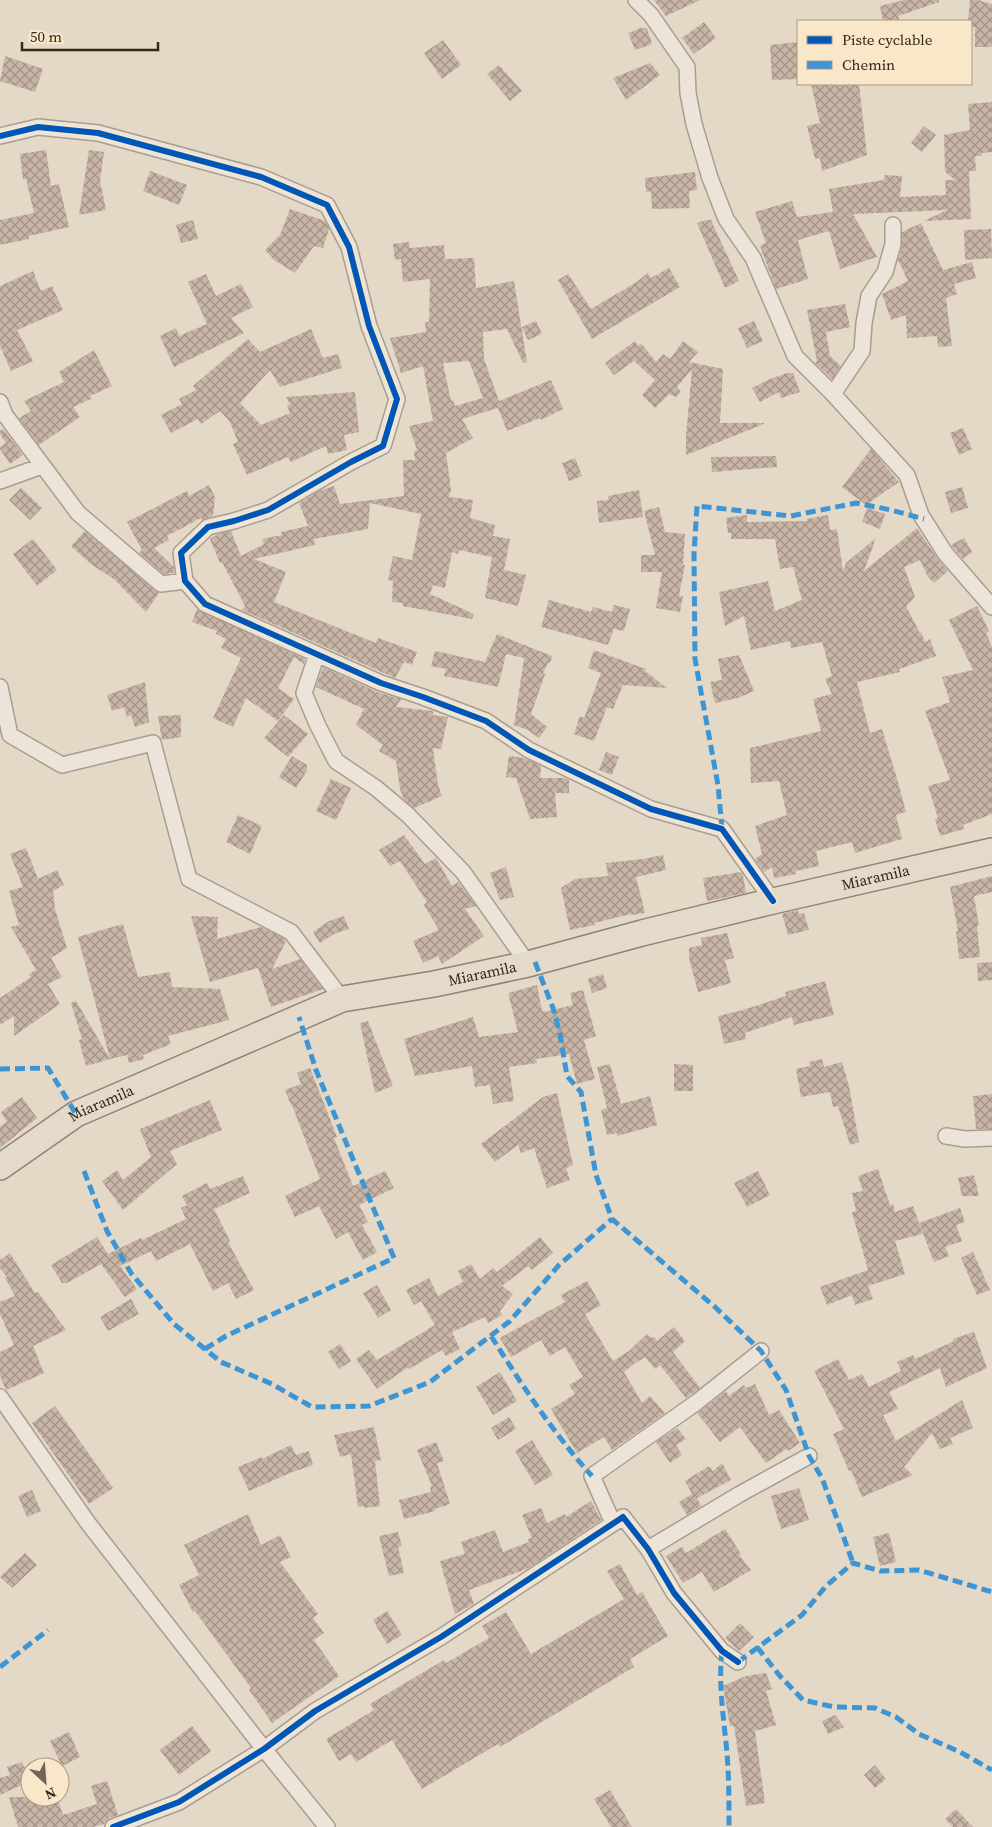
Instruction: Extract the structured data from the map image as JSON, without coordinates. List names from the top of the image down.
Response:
{
  "streets": {
    "main road": ["Miaramila"]
  },
  "legend": ["Piste cyclable", "Chemin"],
  "scale_bar": "50 m",
  "north": "bottom right"
}
